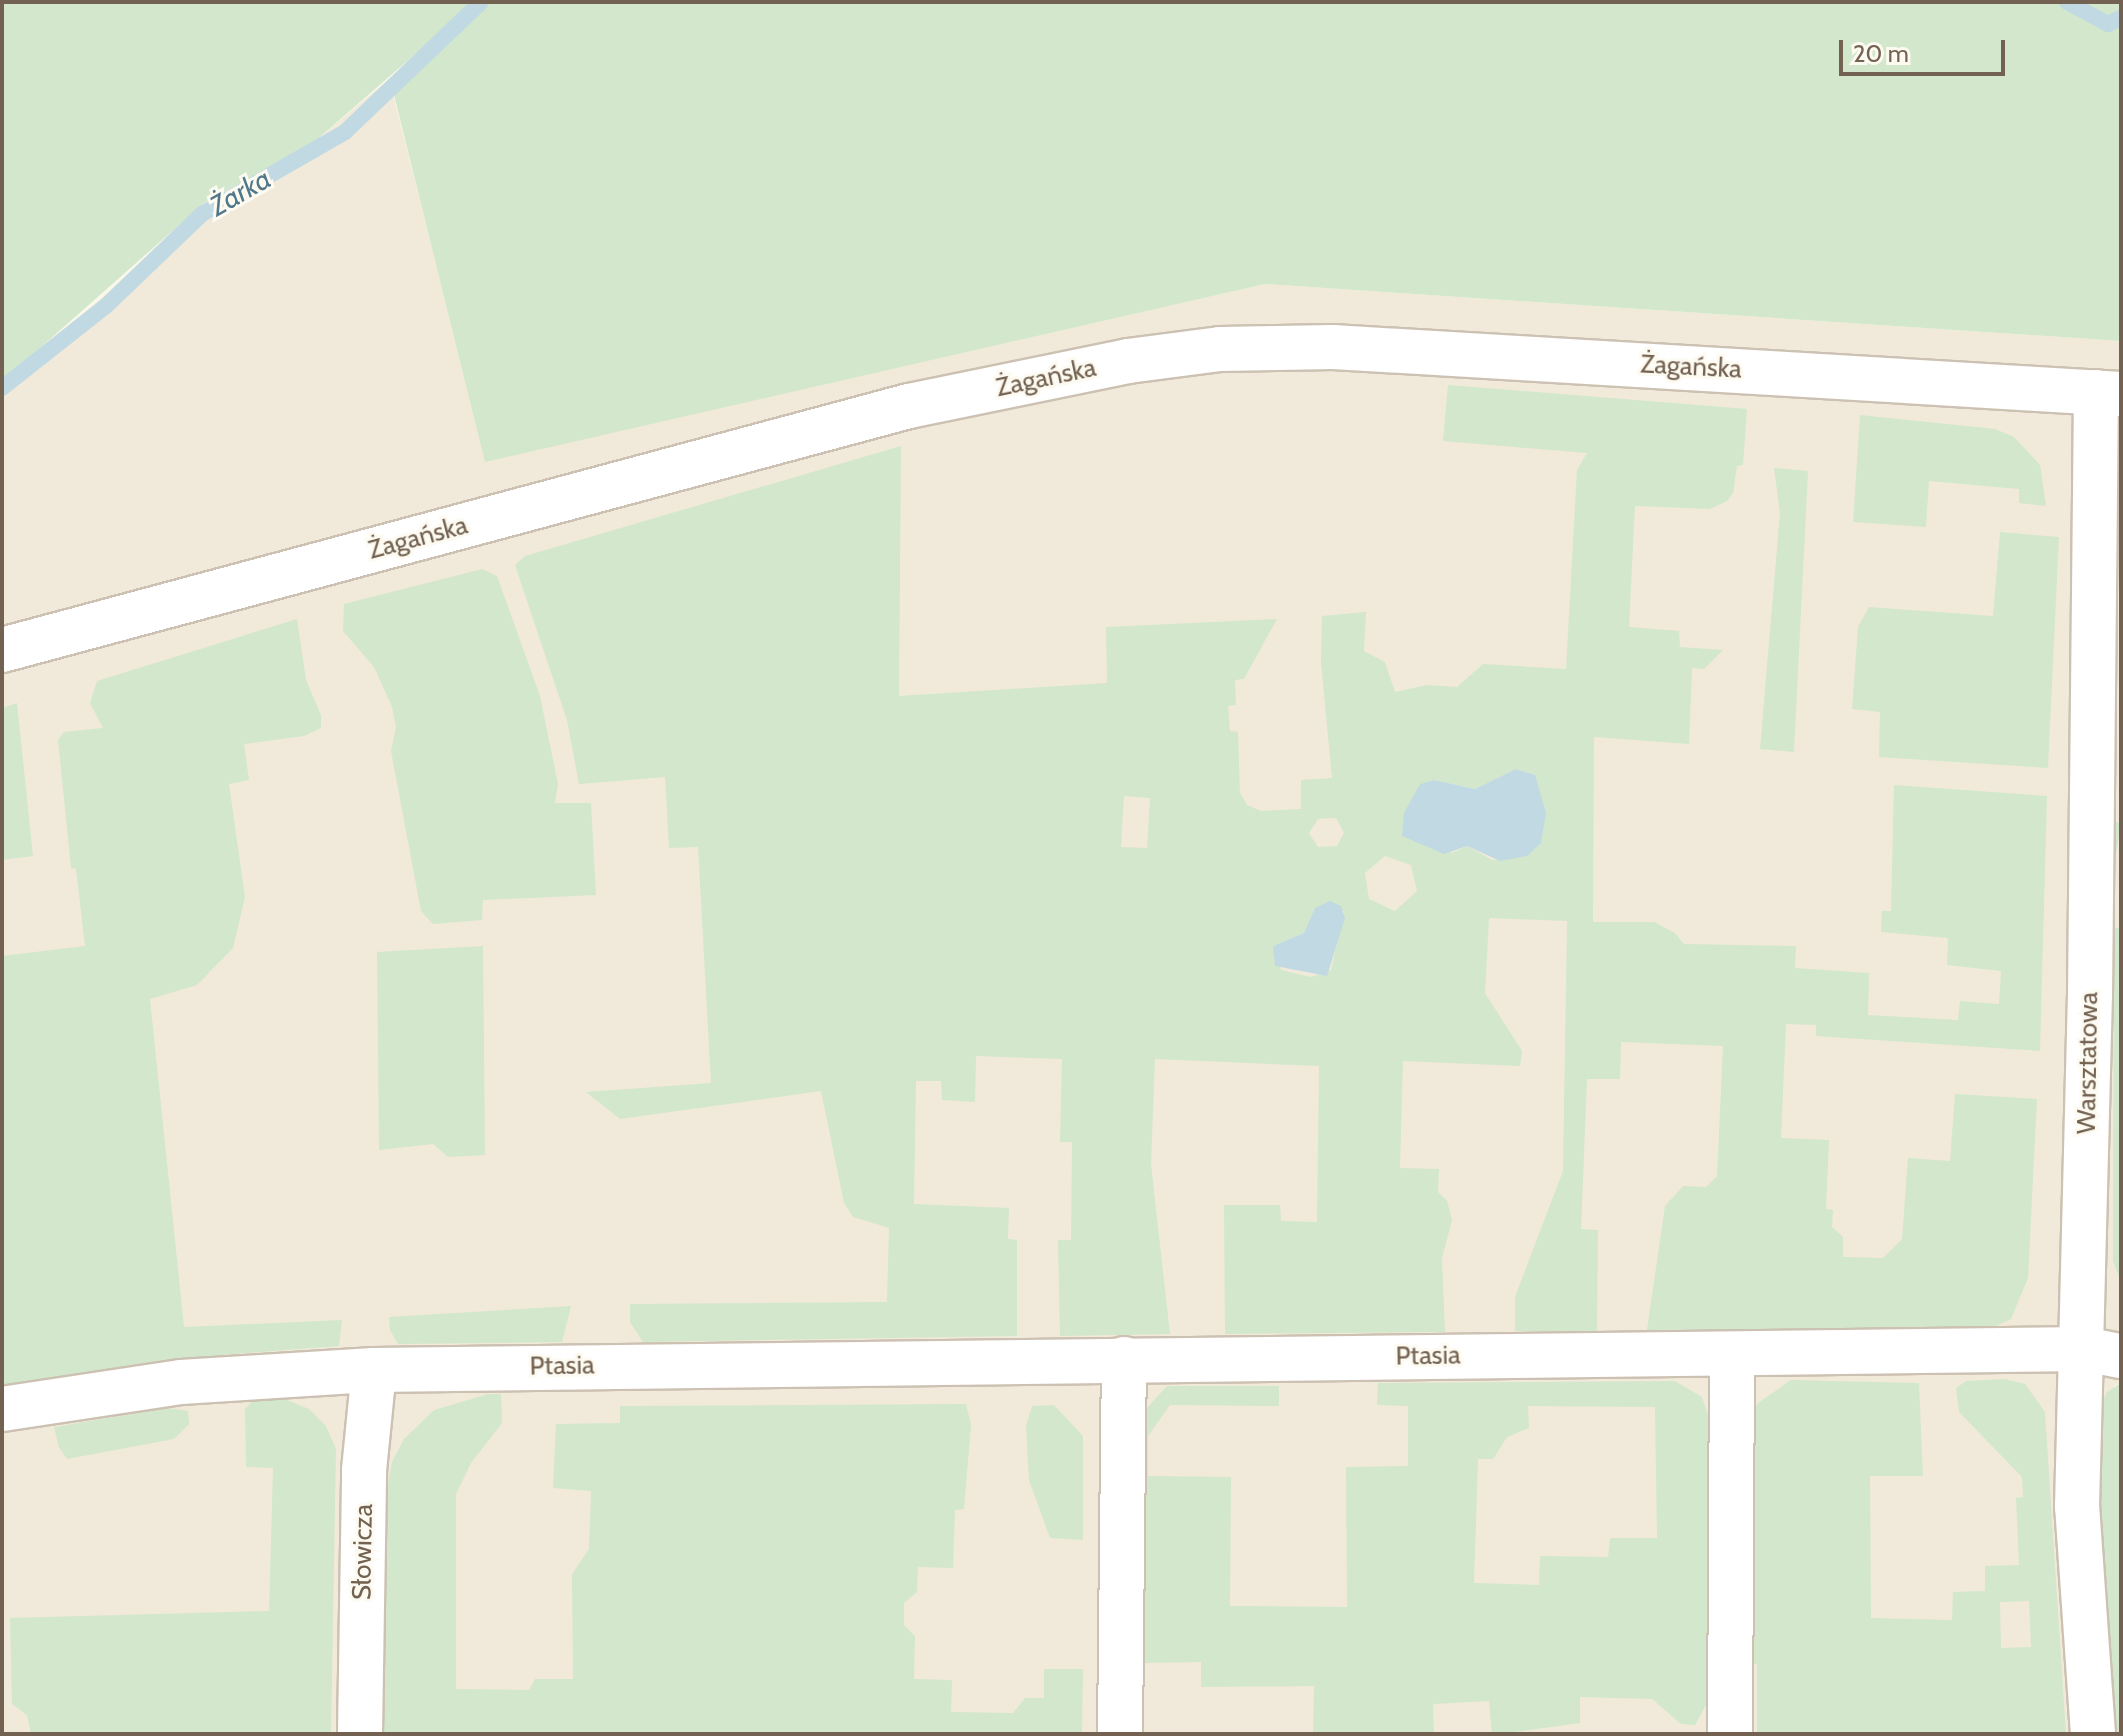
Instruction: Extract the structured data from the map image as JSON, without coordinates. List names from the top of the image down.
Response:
{
  "streets": {
    "street": [
      "Żagańska",
      "Warsztatowa",
      "Ptasia",
      "Słowicza"
    ]
  },
  "crossings": [
    ["Żagańska", "Warsztatowa"],
    ["Warsztatowa", "Ptasia"],
    ["Ptasia", "Słowicza"]
  ],
  "water": ["Żarka"],
  "scale_bar": "20 m"
}
